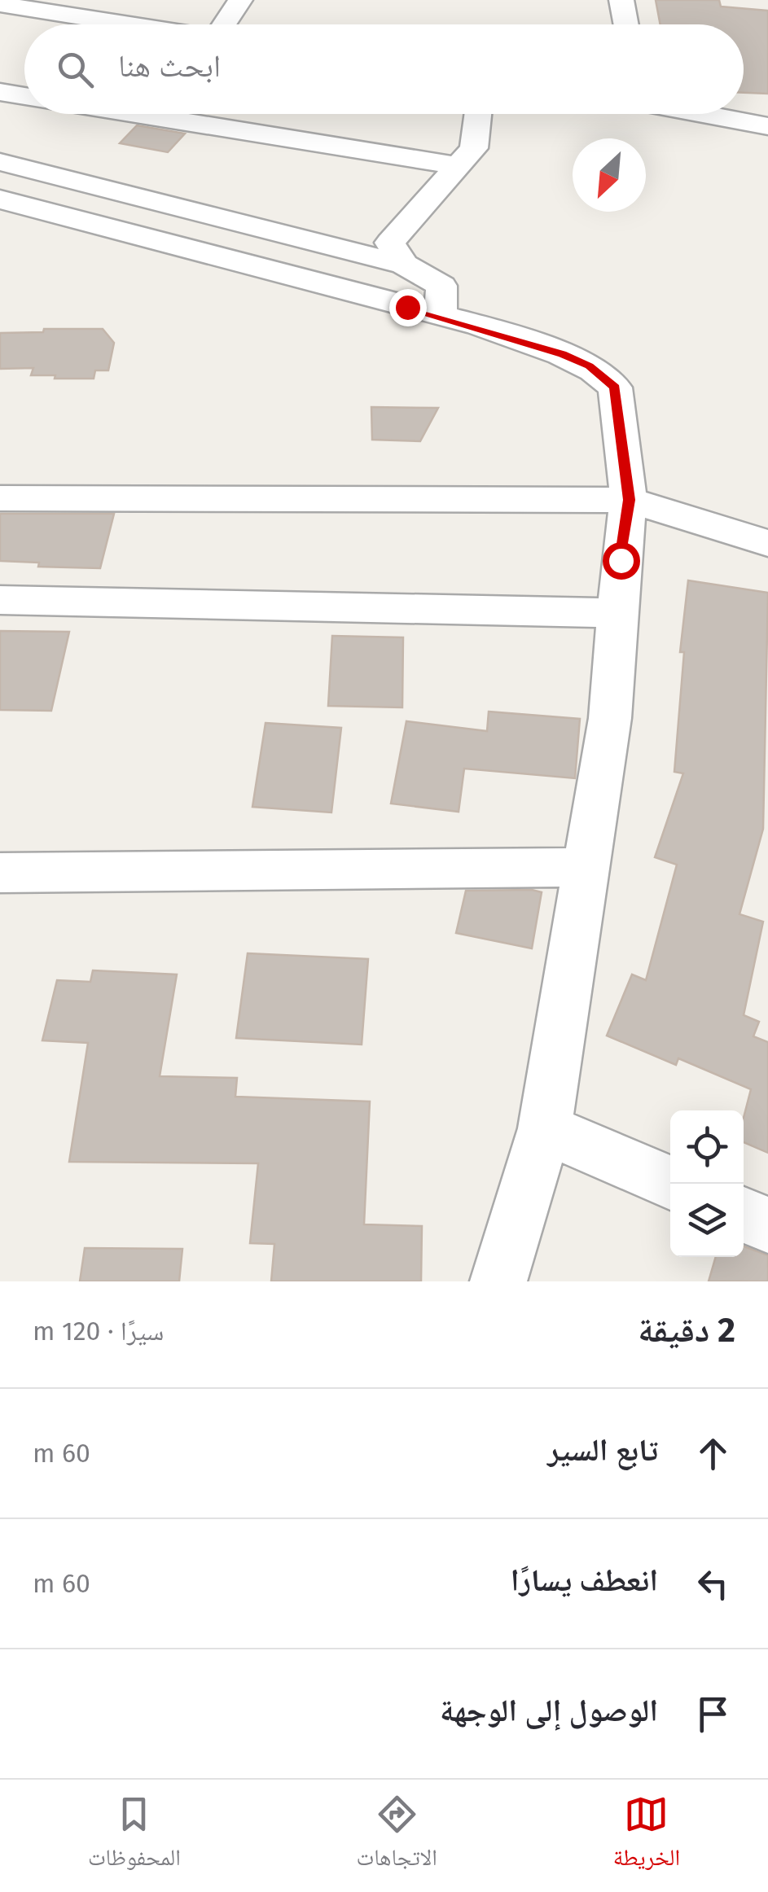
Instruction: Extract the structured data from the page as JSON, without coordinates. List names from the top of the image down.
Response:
{
  "north": "bottom left",
  "page": {
    "search": "ابحث هنا",
    "heading": ["2 دقيقة", "سيرًا · 120 m"],
    "list": [
      ["تابع السير", "60 m"],
      ["انعطف يسارًا", "60 m"],
      "الوصول إلى الوجهة"
    ],
    "nav": ["الخريطة", "الاتجاهات", "المحفوظات"]
  }
}
